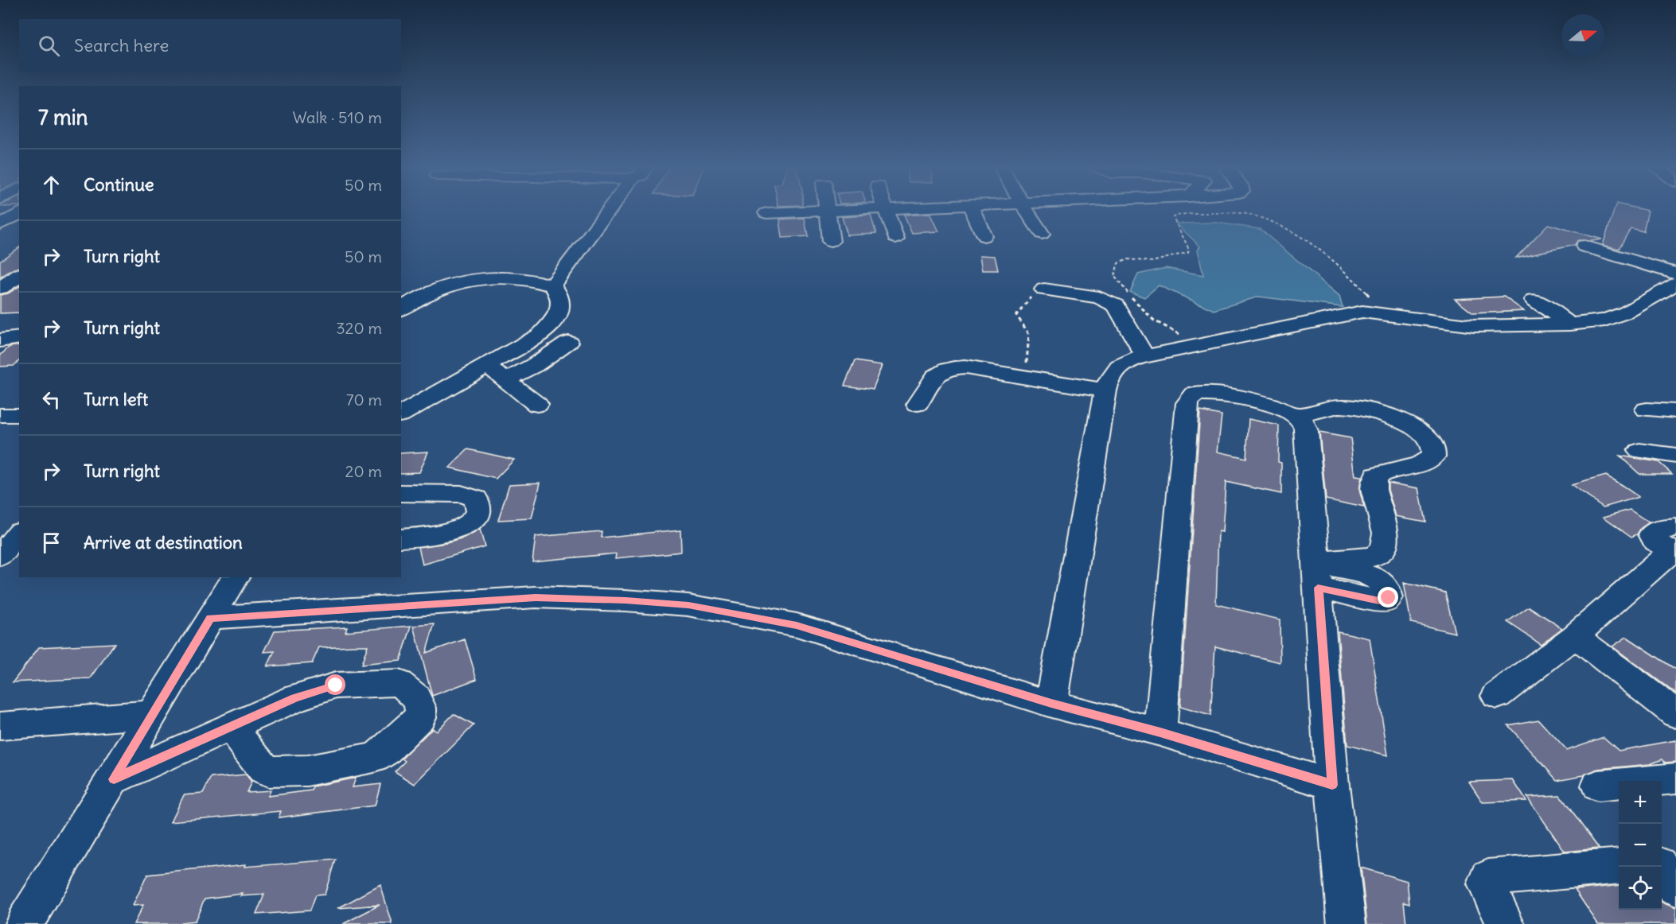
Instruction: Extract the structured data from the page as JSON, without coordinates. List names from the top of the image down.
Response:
{
  "north": "right",
  "page": {
    "search": "Search here",
    "heading": ["7 min", "Walk · 510 m"],
    "list": [
      ["Continue", "50 m"],
      ["Turn right", "50 m"],
      ["Turn right", "320 m"],
      ["Turn left", "70 m"],
      ["Turn right", "20 m"],
      "Arrive at destination"
    ],
    "map_buttons": ["+", "−"]
  }
}
